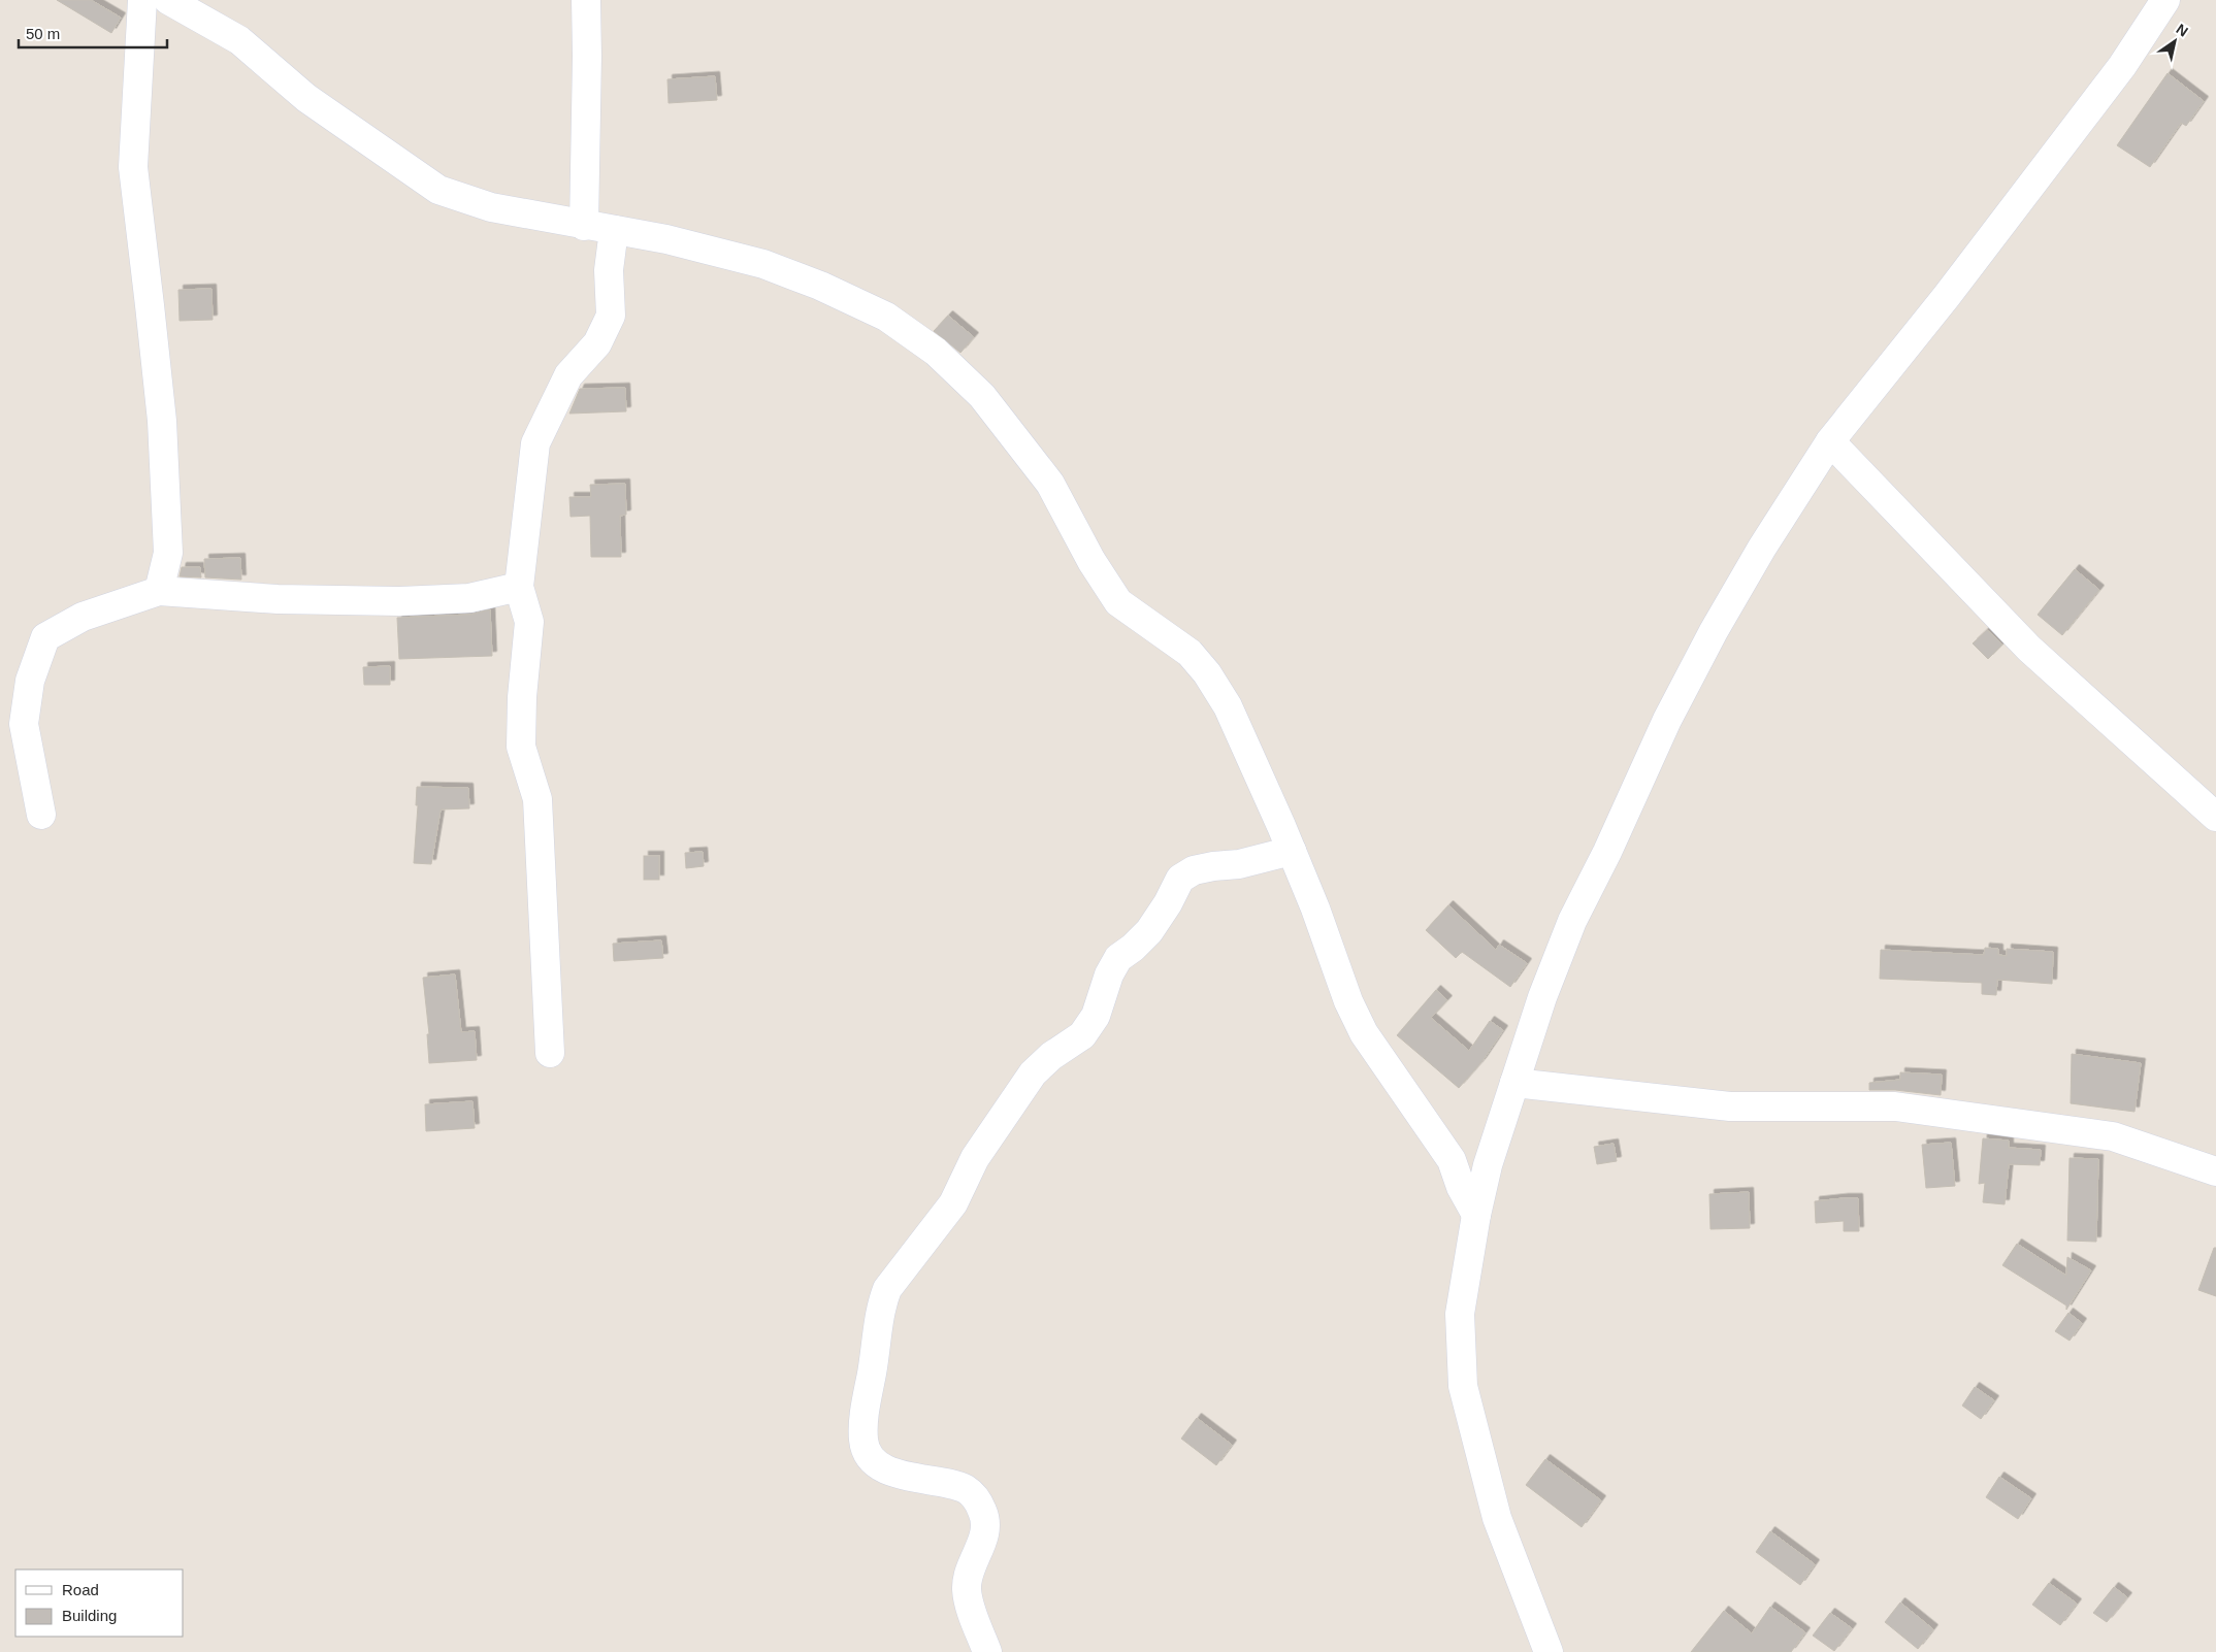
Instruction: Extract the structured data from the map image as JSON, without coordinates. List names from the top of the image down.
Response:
{
  "legend": ["Road", "Building"],
  "scale_bar": "50 m",
  "north": "top right"
}
